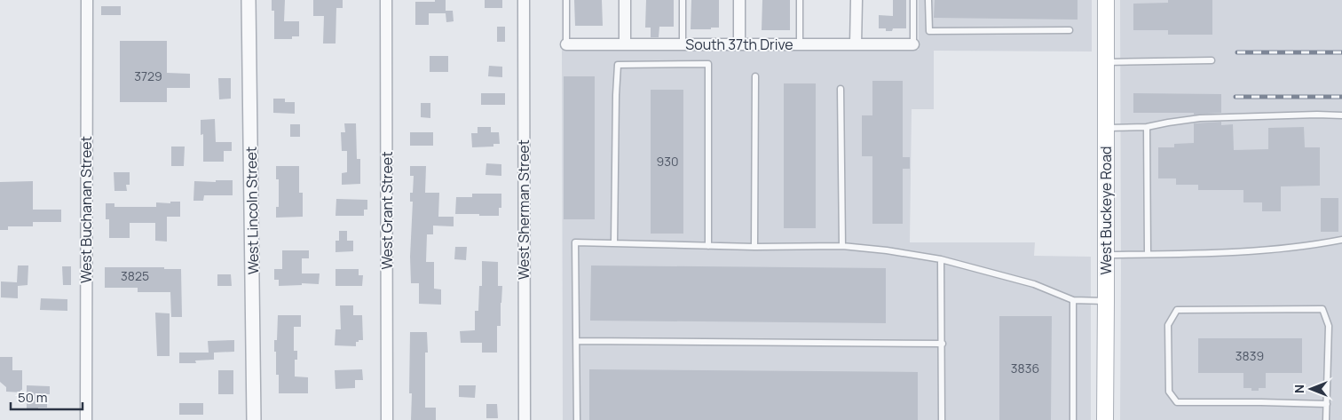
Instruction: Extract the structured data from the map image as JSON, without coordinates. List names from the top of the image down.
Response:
{
  "streets": {
    "main road": ["West Buckeye Road"],
    "street": [
      "South 37th Drive",
      "West Buchanan Street",
      "West Sherman Street",
      "West Lincoln Street",
      "West Grant Street"
    ]
  },
  "house_numbers": [
    "3729",
    "930",
    "3825",
    "3839",
    "3836"
  ],
  "scale_bar": "50 m",
  "north": "left"
}
